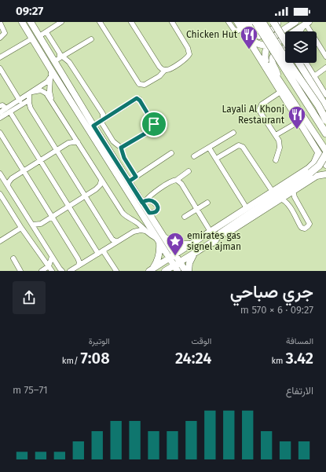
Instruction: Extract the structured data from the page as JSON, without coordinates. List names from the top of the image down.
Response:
{
  "places": {
    "restaurant": ["Chicken Hut", "Layali Al Khonj Restaurant"],
    "place": ["emirates gas signel ajman"]
  },
  "page": {
    "status": "09:27",
    "heading": ["جري صباحي", "09:27 · 6 × 570 m"],
    "stats": [
      ["المسافة", "3.42 km"],
      ["الوقت", "24:24"],
      ["الوتيرة", "7:08 /km"]
    ],
    "chart": ["الارتفاع", "71–75 m"]
  }
}
